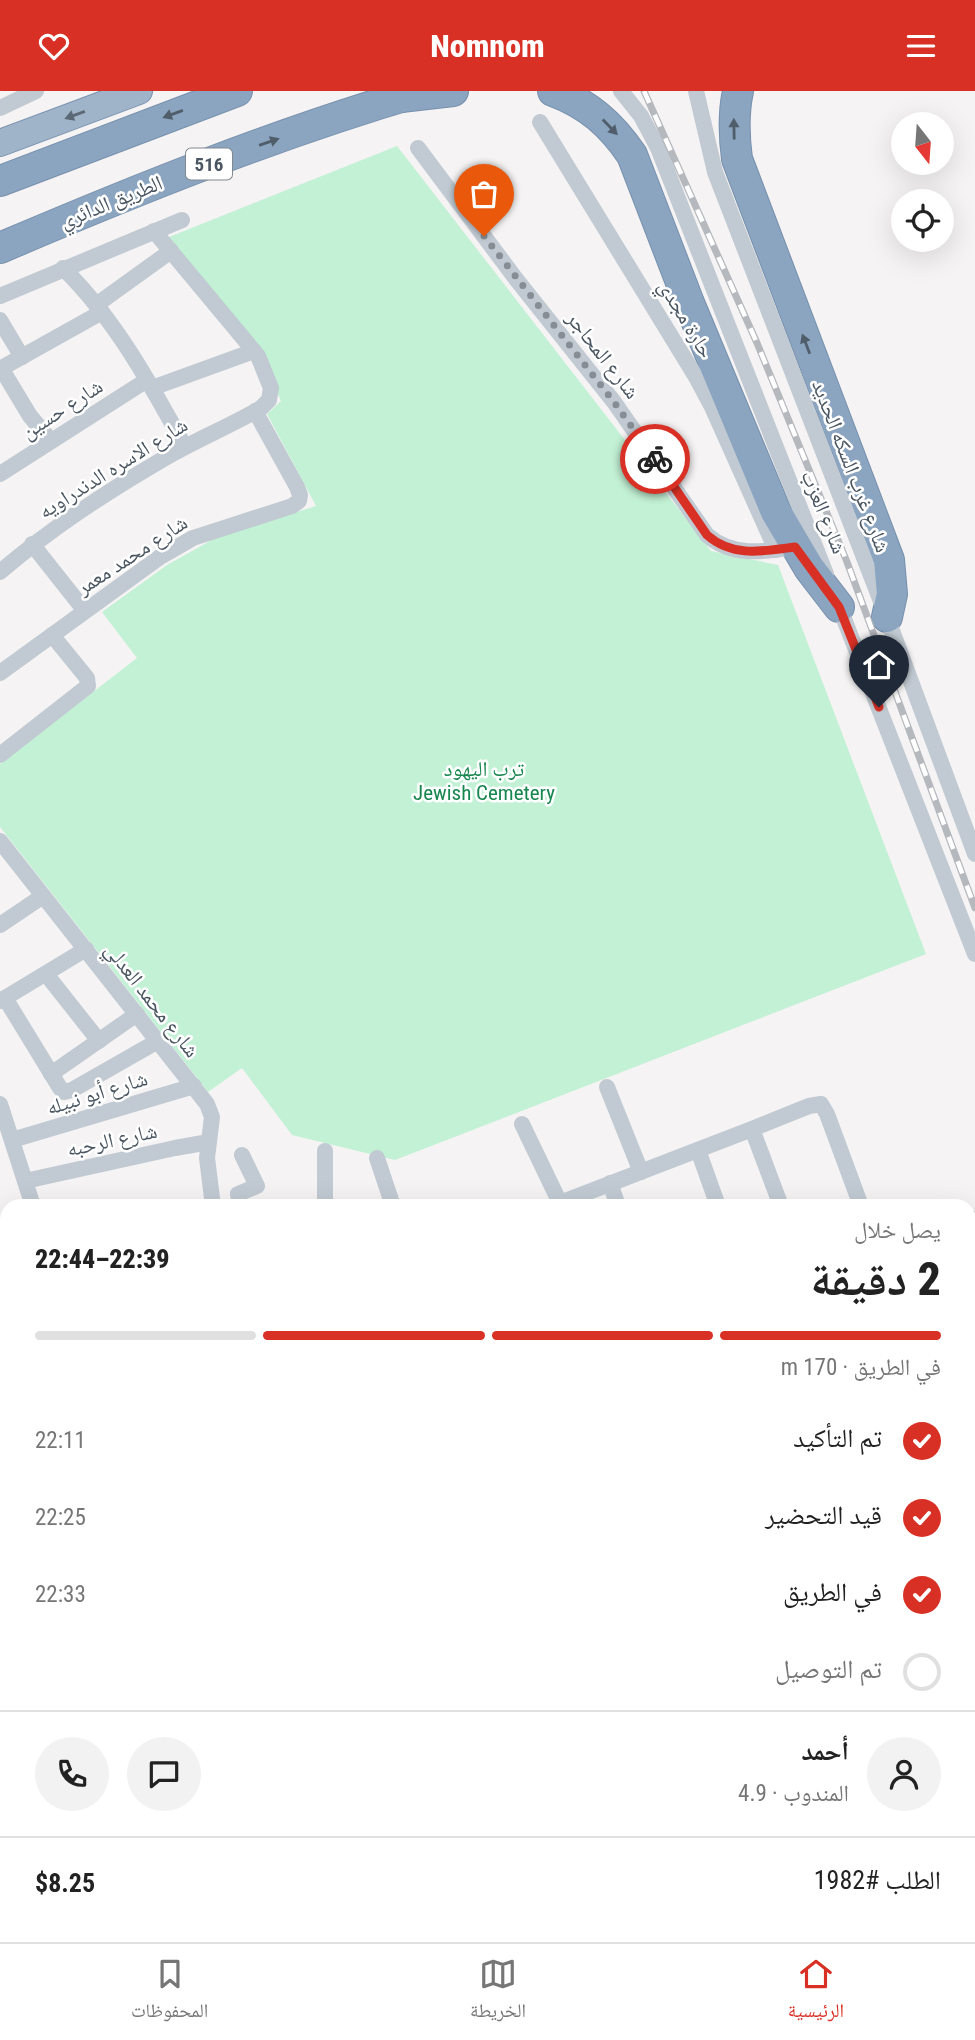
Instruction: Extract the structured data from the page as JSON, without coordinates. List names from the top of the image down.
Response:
{
  "streets": {
    "highway": ["516", "الطريق الدائري"],
    "street": [
      "حارة مجدي",
      "شارع المحاجر",
      "شارع حسين",
      "شارع غرب السكه الحديد",
      "شارع الاسره الدندراويه",
      "شارع العزب",
      "شارع محمد معمر",
      "شارع محمد العدلي",
      "شارع أبو نبيله",
      "شارع الرحبه"
    ]
  },
  "crossings": [
    ["حارة مجدي", "شارع المحاجر"],
    ["حارة مجدي", "شارع العزب"],
    ["شارع المحاجر", "شارع العزب"],
    ["شارع الاسره الدندراويه", "شارع محمد معمر"],
    ["شارع محمد العدلي", "شارع أبو نبيله"],
    ["شارع محمد العدلي", "شارع الرحبه"]
  ],
  "parks": ["ترب اليهود Jewish Cemetery"],
  "north": "bottom",
  "page": {
    "header": "Nomnom",
    "heading": ["2 دقيقة", "يصل خلال", "22:39–22:44"],
    "panel": [
      "أحمد",
      "المندوب · 4.9",
      "الطلب #1982",
      "$8.25"
    ],
    "bar": "في الطريق · 170 m",
    "list": [
      ["تم التأكيد", "22:11"],
      ["قيد التحضير", "22:25"],
      ["في الطريق", "22:33"],
      "تم التوصيل"
    ],
    "tabs": ["الرئيسية", "الخريطة", "المحفوظات"]
  }
}
